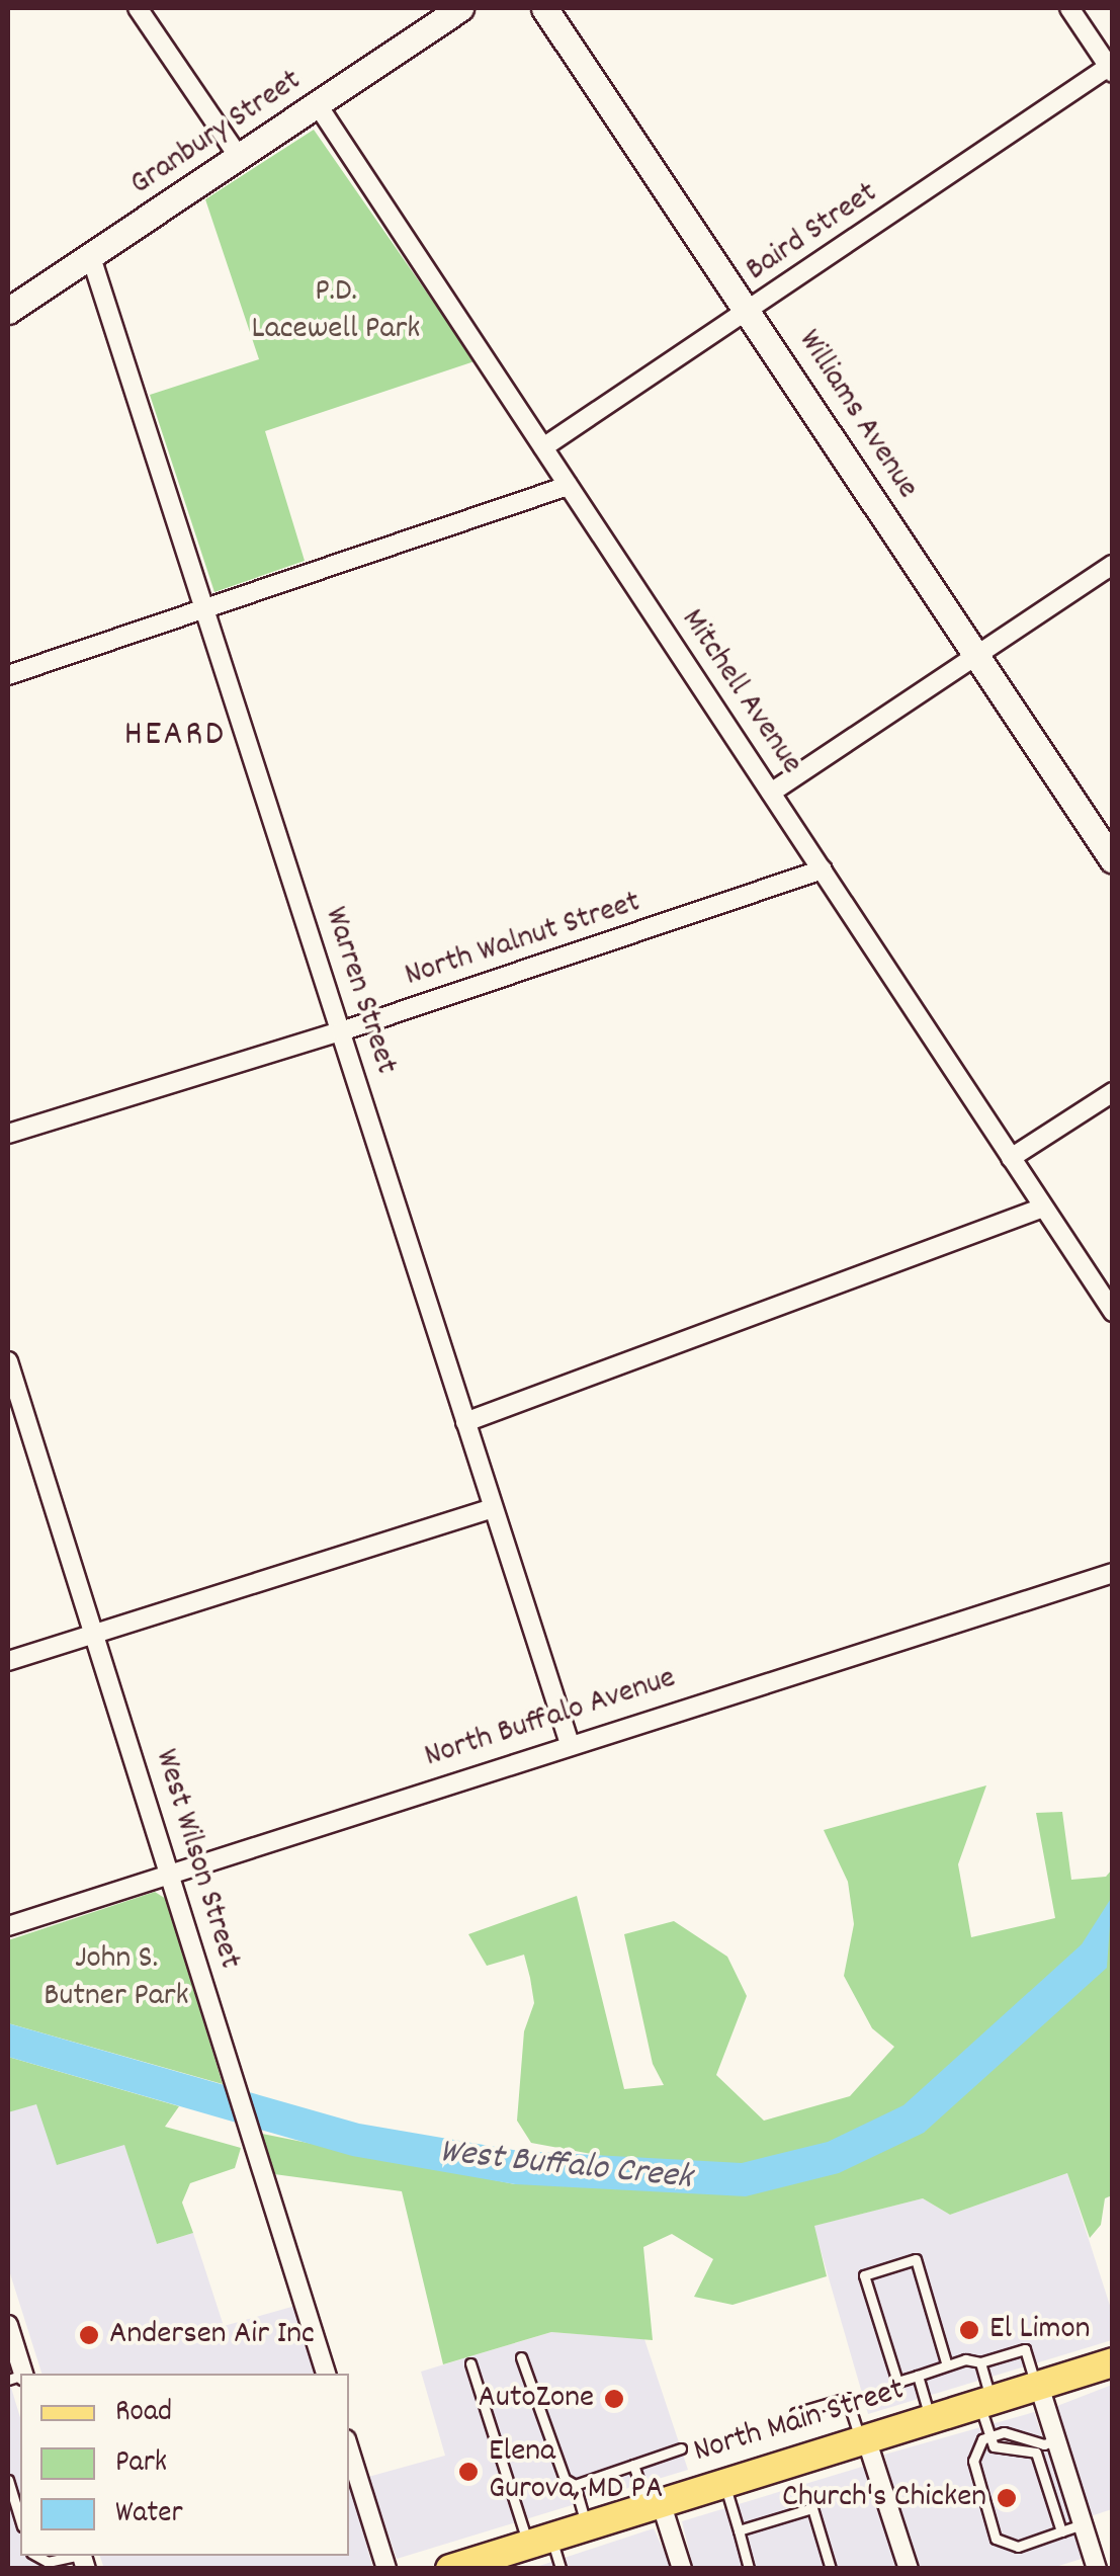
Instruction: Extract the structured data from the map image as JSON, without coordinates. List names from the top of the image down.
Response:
{
  "streets": {
    "main road": ["North Main Street"],
    "street": [
      "Granbury Street",
      "Baird Street",
      "Williams Avenue",
      "Mitchell Avenue",
      "North Walnut Street",
      "Warren Street",
      "North Buffalo Avenue",
      "West Wilson Street"
    ]
  },
  "crossings": [
    ["Granbury Street", "Mitchell Avenue"],
    ["Granbury Street", "Warren Street"],
    ["Baird Street", "Williams Avenue"],
    ["Baird Street", "Mitchell Avenue"],
    ["Mitchell Avenue", "North Walnut Street"],
    ["North Walnut Street", "Warren Street"],
    ["Warren Street", "North Buffalo Avenue"],
    ["North Buffalo Avenue", "West Wilson Street"]
  ],
  "districts": ["HEARD"],
  "water": ["West Buffalo Creek"],
  "parks": ["P.D. Lacewell Park", "John S. Butner Park"],
  "places": [
    "El Limon",
    "Andersen Air Inc",
    "AutoZone",
    "Elena Gurova, MD PA",
    "Church's Chicken"
  ],
  "legend": ["Road", "Park", "Water"]
}
